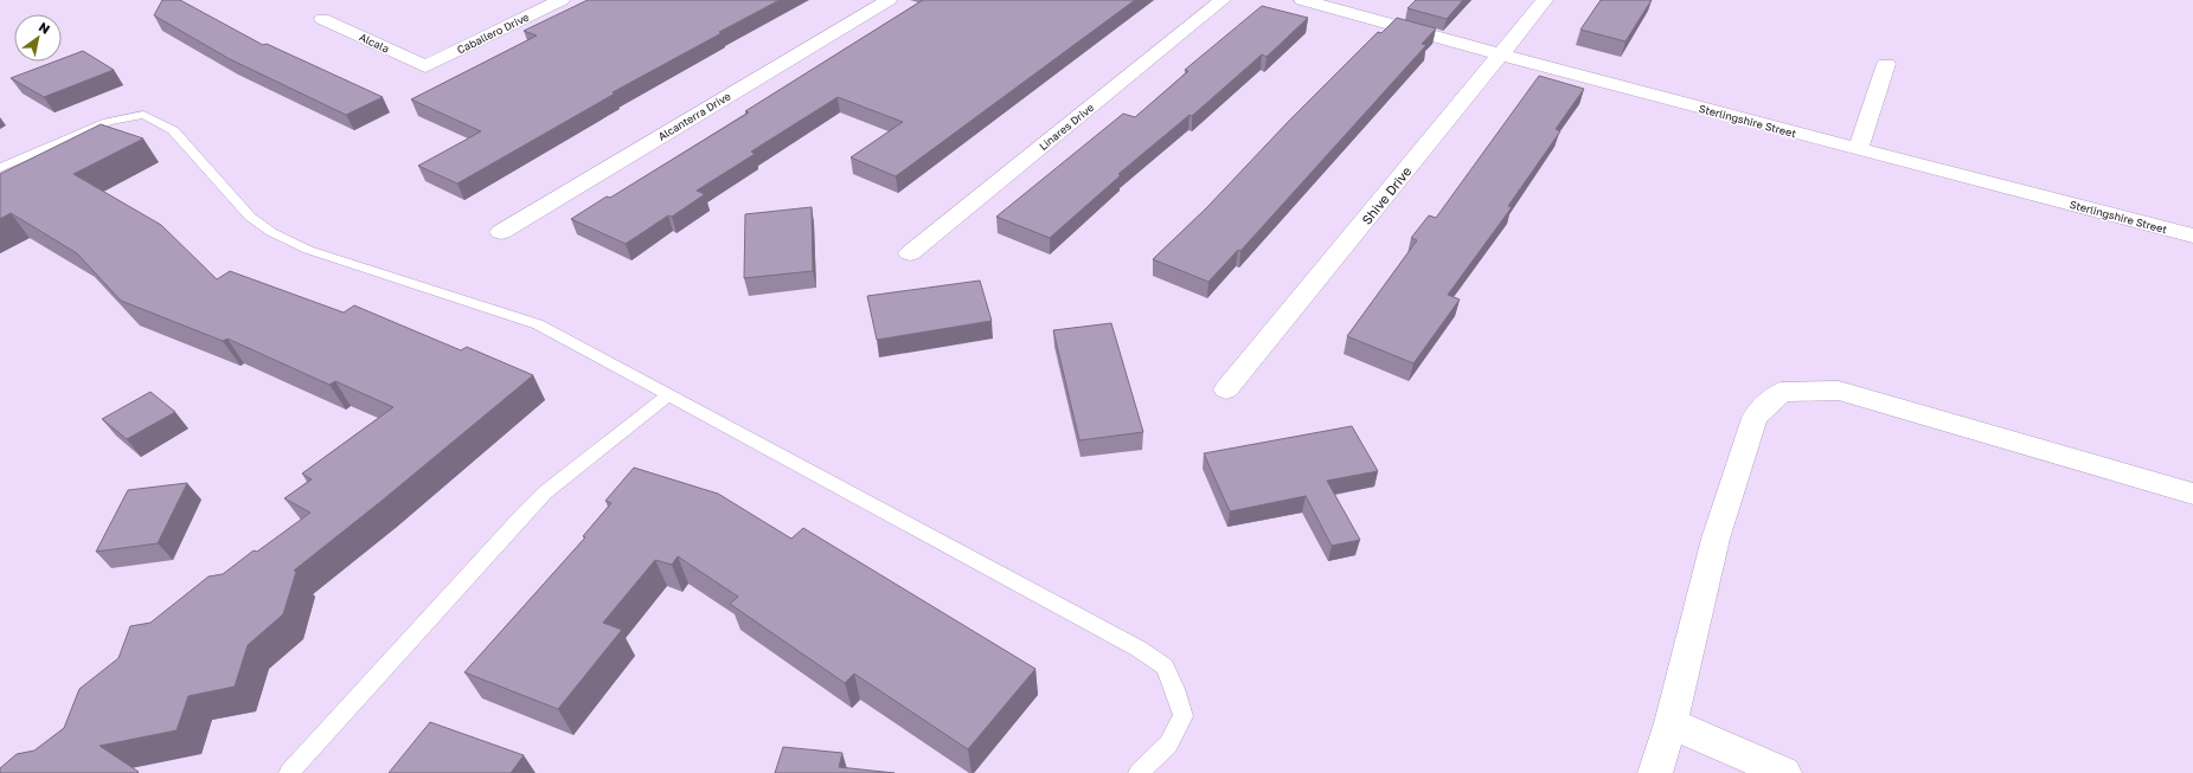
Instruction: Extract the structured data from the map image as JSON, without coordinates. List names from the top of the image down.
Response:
{
  "streets": {
    "street": [
      "Caballero Drive",
      "Alcala",
      "Alcanterra Drive",
      "Sterlingshire Street",
      "Linares Drive",
      "Shive Drive"
    ]
  },
  "crossings": [
    ["Caballero Drive", "Alcala"],
    ["Sterlingshire Street", "Shive Drive"]
  ],
  "north": "top right"
}
